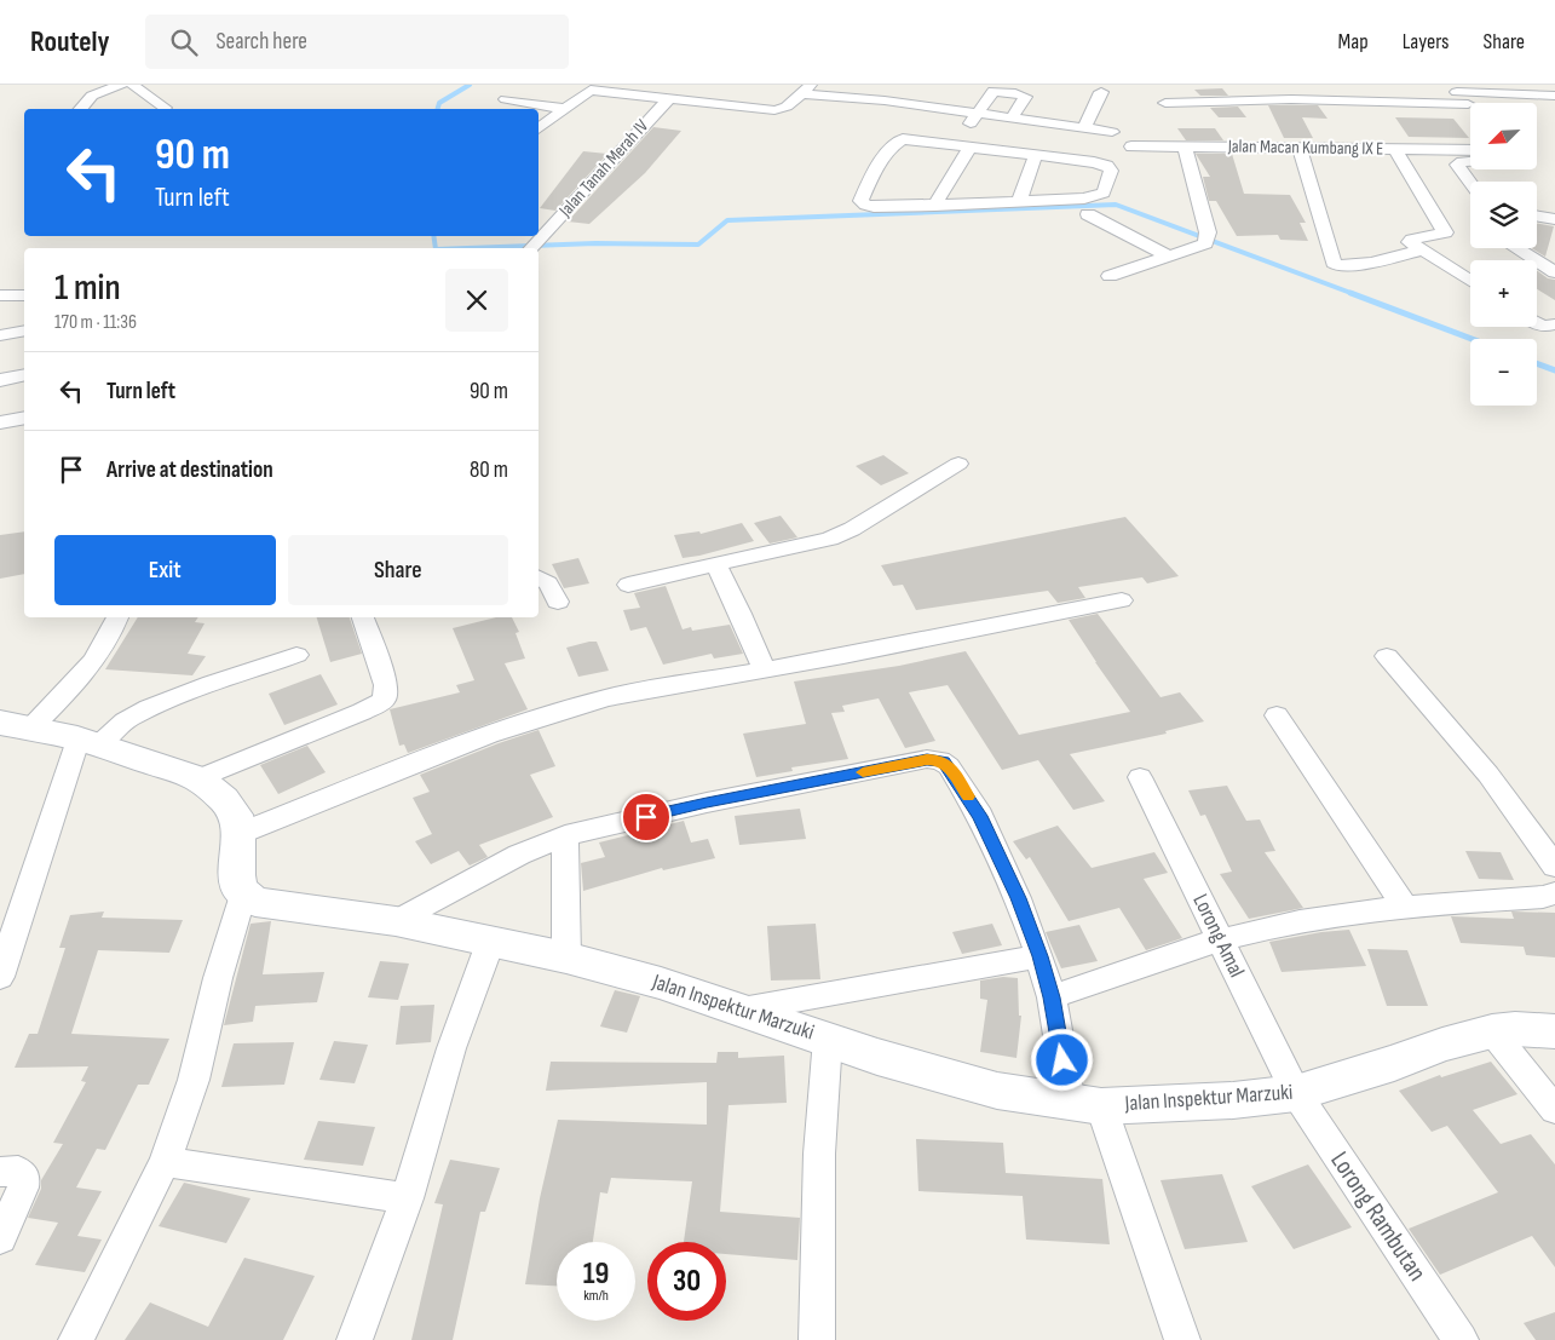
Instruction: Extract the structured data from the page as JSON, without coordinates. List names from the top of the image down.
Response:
{
  "streets": {
    "street": [
      "Jalan Macan Kumbang IX E",
      "Jalan Tanah Merah IV",
      "Lorong Amal",
      "Jalan Inspektur Marzuki",
      "Lorong Rambutan"
    ]
  },
  "crossings": [
    ["Lorong Amal", "Jalan Inspektur Marzuki"],
    ["Lorong Amal", "Lorong Rambutan"],
    ["Jalan Inspektur Marzuki", "Lorong Rambutan"]
  ],
  "north": "bottom left",
  "page": {
    "header": "Routely",
    "search": "Search here",
    "nav": ["Map", "Layers", "Share"],
    "map_buttons": ["+", "−"],
    "turn": ["90 m", "Turn left"],
    "heading": ["1 min", "170 m · 11:36"],
    "list": [
      {
        "name": "Turn left",
        "value": "90 m"
      },
      {
        "name": "Arrive at destination",
        "value": "80 m"
      }
    ],
    "buttons": ["Exit", "Share"],
    "speed": "19 km/h",
    "limit": "30"
  }
}
